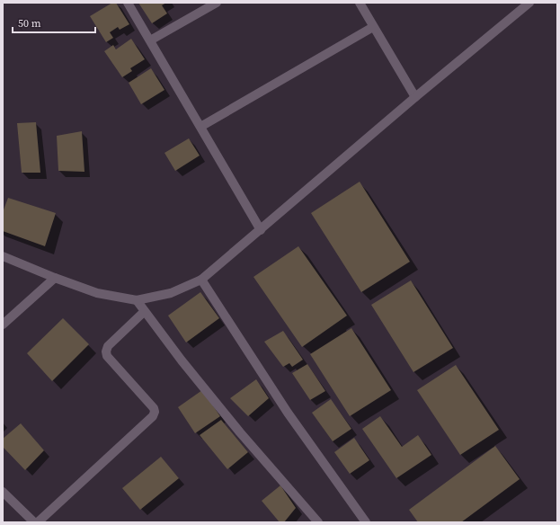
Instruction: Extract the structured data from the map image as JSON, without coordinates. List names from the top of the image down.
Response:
{
  "scale_bar": "50 m"
}
